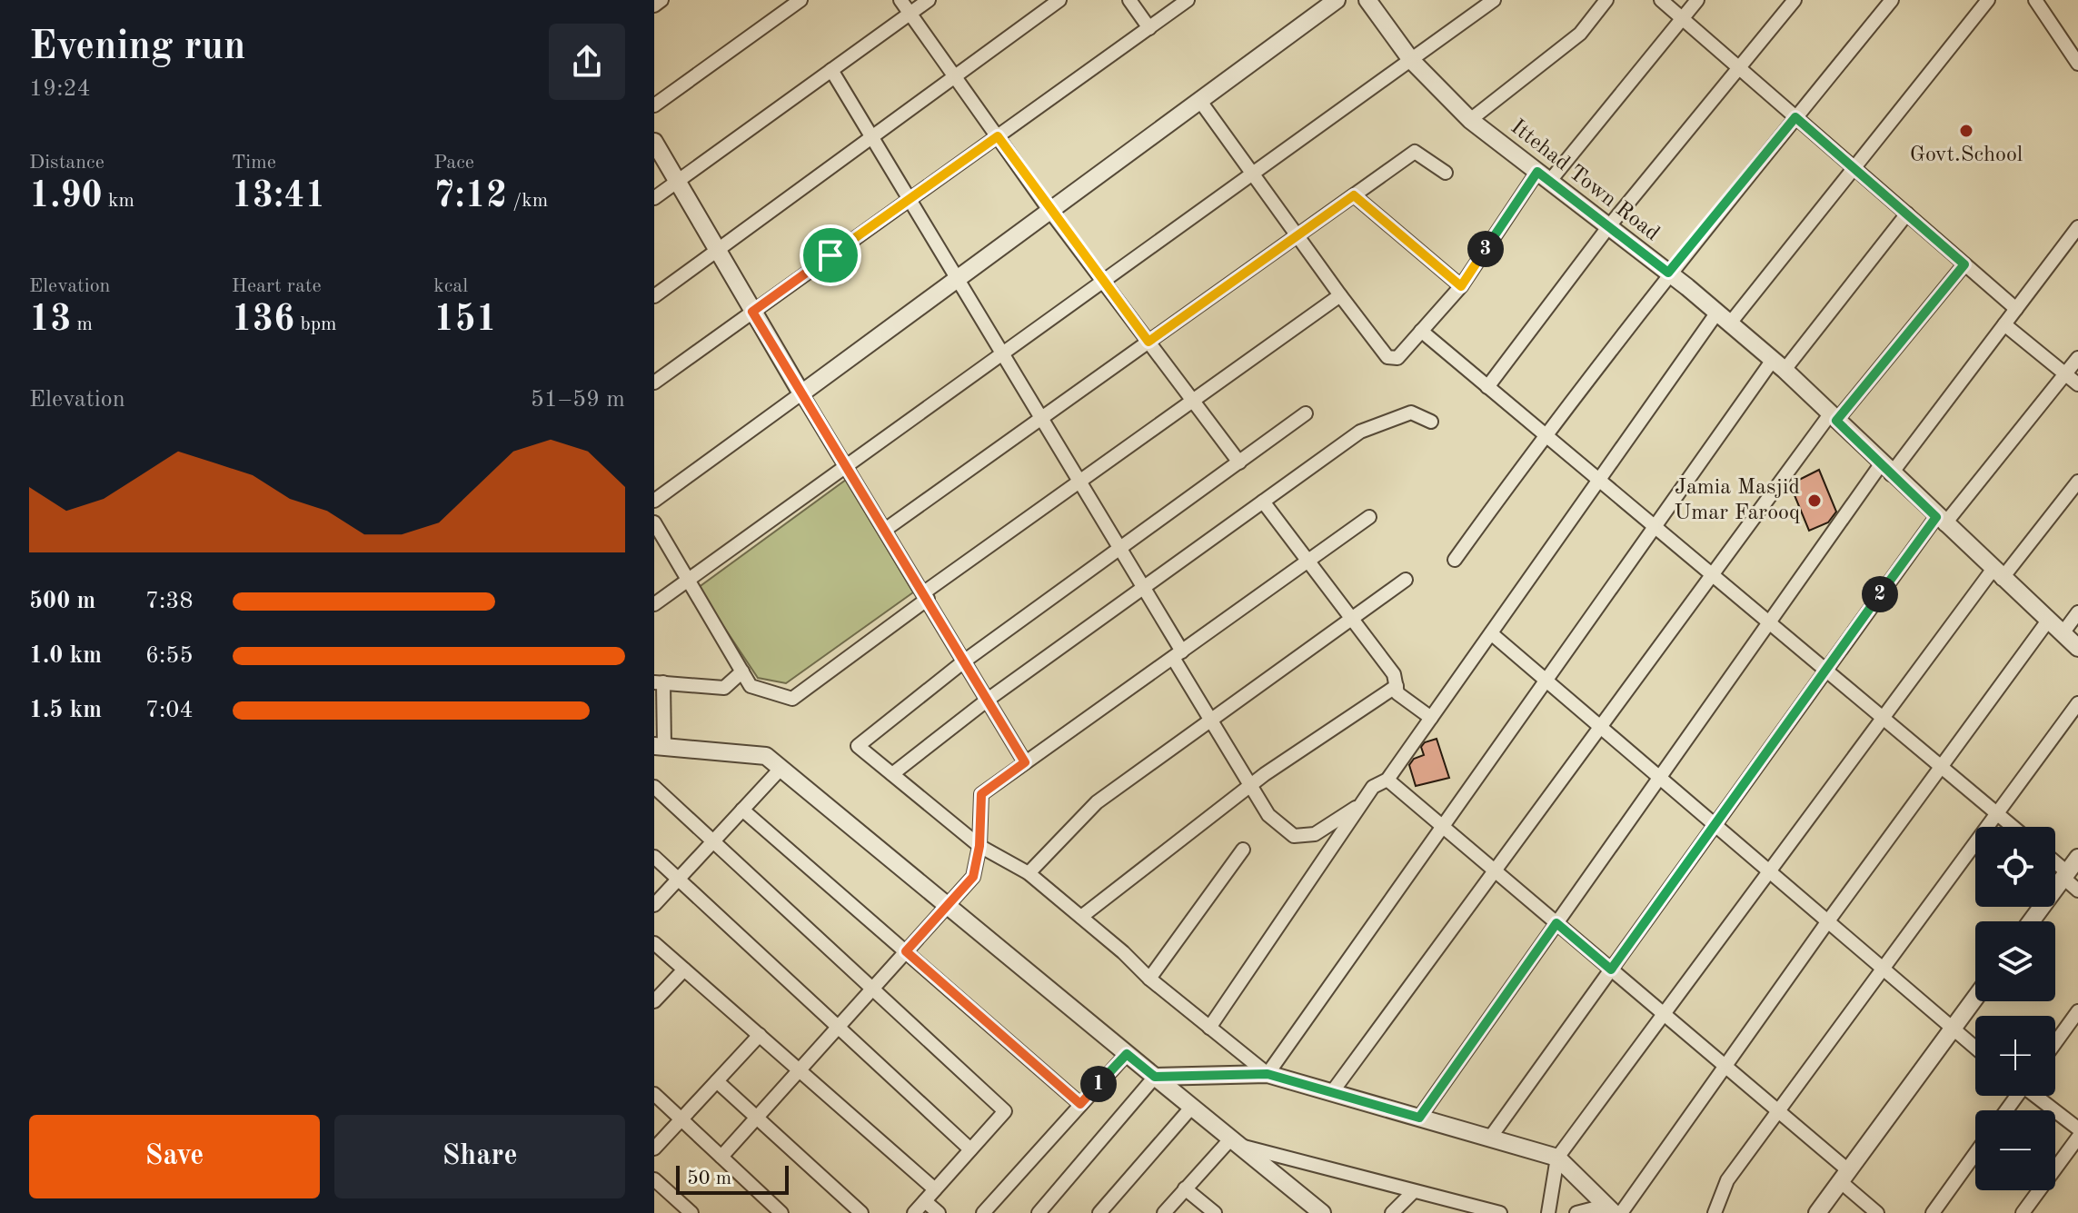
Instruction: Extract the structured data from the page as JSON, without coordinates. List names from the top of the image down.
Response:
{
  "streets": {
    "street": ["Ittehad Town Road"]
  },
  "places": ["Govt.School", "Jamia Masjid Umar Farooq"],
  "scale_bar": "50 m",
  "page": {
    "heading": ["Evening run", "19:24"],
    "stats": [
      ["Distance", "1.90 km"],
      ["Time", "13:41"],
      ["Pace", "7:12 /km"],
      ["Elevation", "13 m"],
      ["Heart rate", "136 bpm"],
      ["kcal", "151"]
    ],
    "pins": ["3", "2", "1"],
    "chart": ["Elevation", "51–59 m"],
    "list": [
      {
        "name": "500 m",
        "note": "7:38"
      },
      {
        "name": "1.0 km",
        "note": "6:55"
      },
      {
        "name": "1.5 km",
        "note": "7:04"
      }
    ],
    "map_buttons": ["+", "−"],
    "buttons": ["Save", "Share"],
    "scale": "50 m"
  }
}
